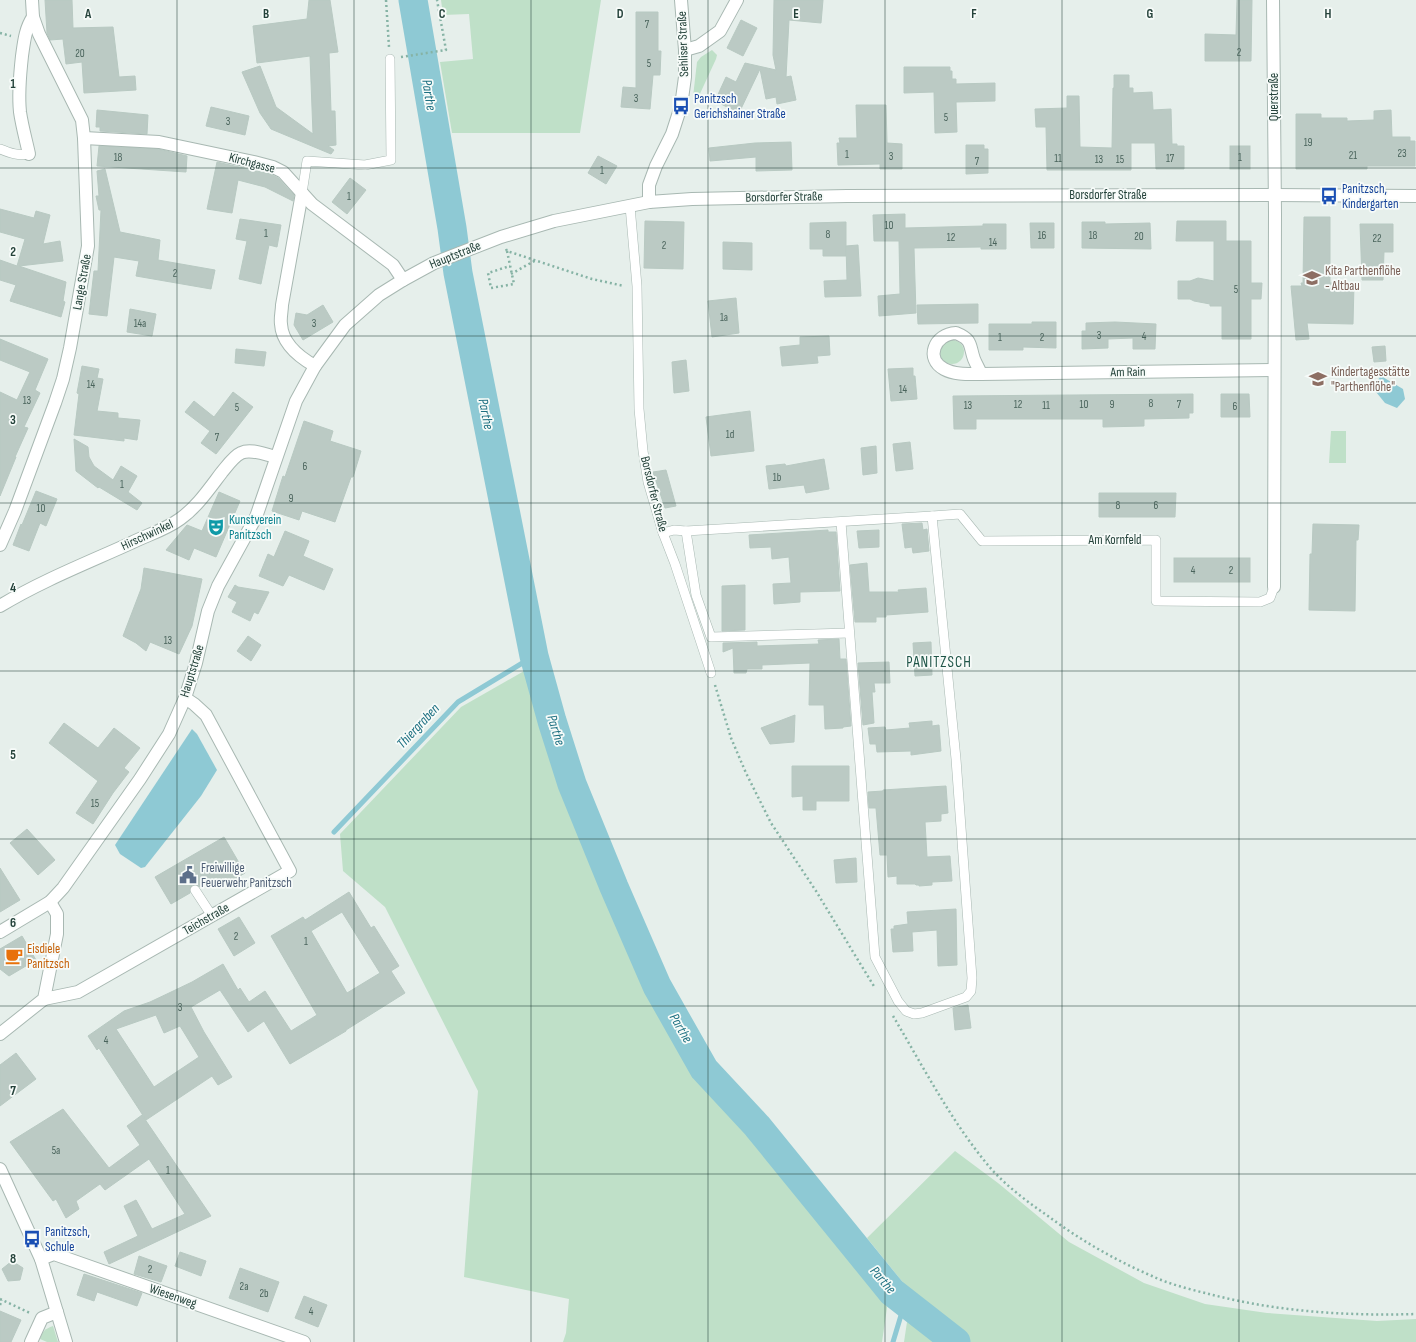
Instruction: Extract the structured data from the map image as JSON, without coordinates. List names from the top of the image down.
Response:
{
  "streets": {
    "street": [
      "Sehliser Straße",
      "Querstraße",
      "Kirchgasse",
      "Borsdorfer Straße",
      "Hauptstraße",
      "Lange Straße",
      "Am Rain",
      "Hirschwinkel",
      "Teichstraße",
      "Wiesenweg"
    ],
    "lane": ["Am Kornfeld"]
  },
  "crossings": [
    ["Sehliser Straße", "Borsdorfer Straße"],
    ["Querstraße", "Borsdorfer Straße"],
    ["Kirchgasse", "Hauptstraße"],
    ["Kirchgasse", "Lange Straße"],
    ["Borsdorfer Straße", "Hauptstraße"],
    ["Hauptstraße", "Hirschwinkel"],
    ["Hauptstraße", "Teichstraße"]
  ],
  "districts": ["PANITZSCH"],
  "water": ["Parthe", "Thiergraben"],
  "places": {
    "bus stop": ["Panitzsch Gerichshainer Straße", "Panitzsch, Kindergarten", "Panitzsch, Schule"],
    "school or university": ["Kita Parthenflöhe - Altbau", "Kindertagesstätte \"Parthenflöhe\""],
    "theatre": ["Kunstverein Panitzsch"],
    "public building": ["Freiwillige Feuerwehr Panitzsch"],
    "cafe": ["Eisdiele Panitzsch"]
  },
  "house_numbers": [
    "7",
    "2",
    "20",
    "5",
    "3",
    "5",
    "3",
    "19",
    "23",
    "1",
    "21",
    "3",
    "18",
    "1",
    "11",
    "17",
    "13",
    "15",
    "7",
    "1",
    "1",
    "10",
    "1",
    "8",
    "16",
    "18",
    "20",
    "12",
    "22",
    "14",
    "2",
    "2",
    "5",
    "1a",
    "14a",
    "3",
    "3",
    "4",
    "1",
    "2",
    "14",
    "14",
    "13",
    "8",
    "12",
    "10",
    "9",
    "7",
    "13",
    "11",
    "6",
    "5",
    "1d",
    "7",
    "6",
    "1b",
    "1",
    "9",
    "8",
    "6",
    "10",
    "4",
    "2",
    "13",
    "15",
    "2",
    "1",
    "3",
    "4",
    "5a",
    "1",
    "2",
    "2a",
    "2b",
    "4"
  ],
  "grid": {
    "columns": [
      "A",
      "B",
      "C",
      "D",
      "E",
      "F",
      "G",
      "H"
    ],
    "rows": [
      "1",
      "2",
      "3",
      "4",
      "5",
      "6",
      "7",
      "8"
    ]
  }
}
